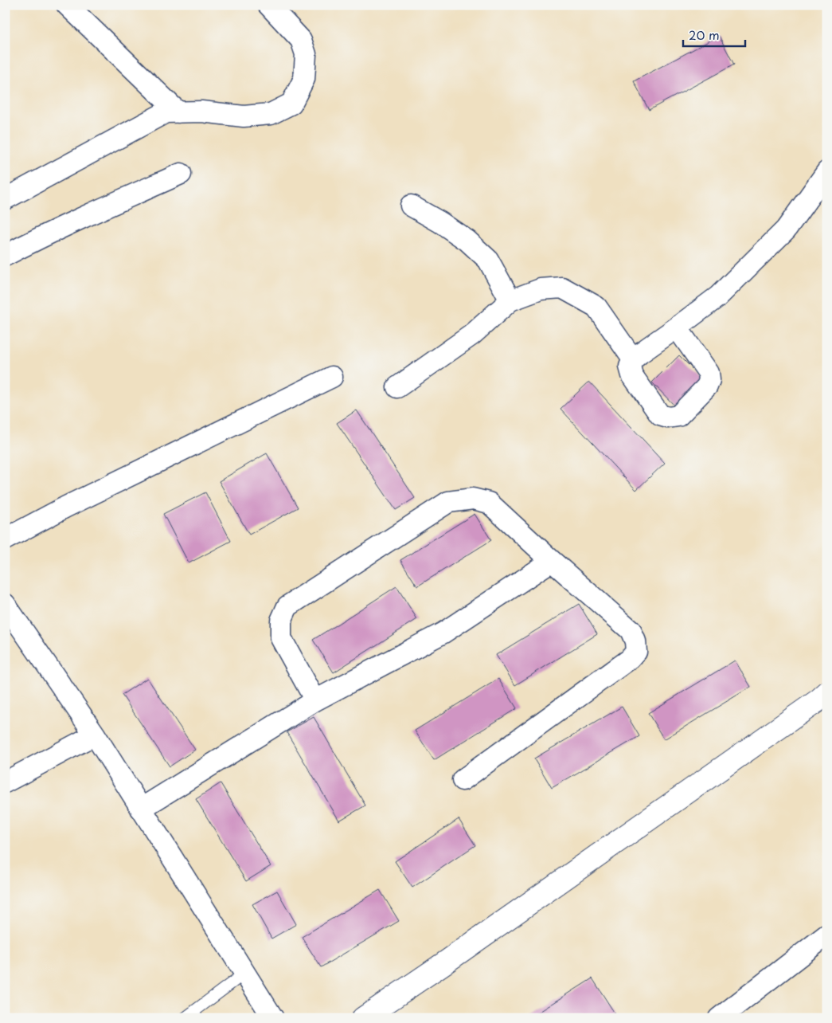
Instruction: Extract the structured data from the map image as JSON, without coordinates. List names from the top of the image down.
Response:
{
  "scale_bar": "20 m"
}
